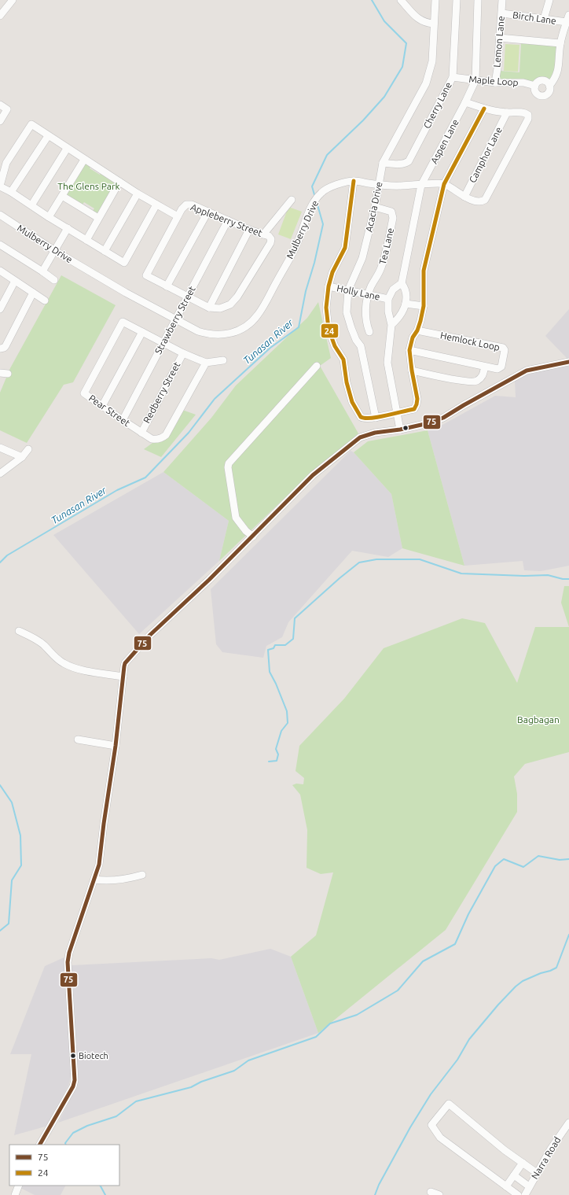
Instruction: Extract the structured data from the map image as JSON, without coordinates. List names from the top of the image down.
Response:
{
  "streets": {
    "street": [
      "Birch Lane",
      "Lemon Lane",
      "Maple Loop",
      "Cherry Lane",
      "Aspen Lane",
      "Camphor Lane",
      "Acacia Drive",
      "Appleberry Street",
      "Mulberry Drive",
      "Tea Lane",
      "Holly Lane",
      "Strawberry Street",
      "Hemlock Loop",
      "Redberry Street",
      "Pear Street",
      "Narra Road"
    ]
  },
  "crossings": [
    ["Birch Lane", "Lemon Lane"],
    ["Lemon Lane", "Maple Loop"],
    ["Maple Loop", "Cherry Lane"],
    ["Maple Loop", "Aspen Lane"],
    ["Cherry Lane", "Acacia Drive"],
    ["Aspen Lane", "Mulberry Drive"],
    ["Acacia Drive", "Mulberry Drive"],
    ["Acacia Drive", "Tea Lane"],
    ["Acacia Drive", "Holly Lane"],
    ["Appleberry Street", "Strawberry Street"],
    ["Mulberry Drive", "Strawberry Street"],
    ["Tea Lane", "Holly Lane"],
    ["Strawberry Street", "Pear Street"],
    ["Redberry Street", "Pear Street"]
  ],
  "water": ["Tunasan River"],
  "parks": ["The Glens Park", "Bagbagan"],
  "places": ["Biotech"],
  "lines": ["transit line 24", "transit line 75"],
  "legend": ["75", "24"]
}
